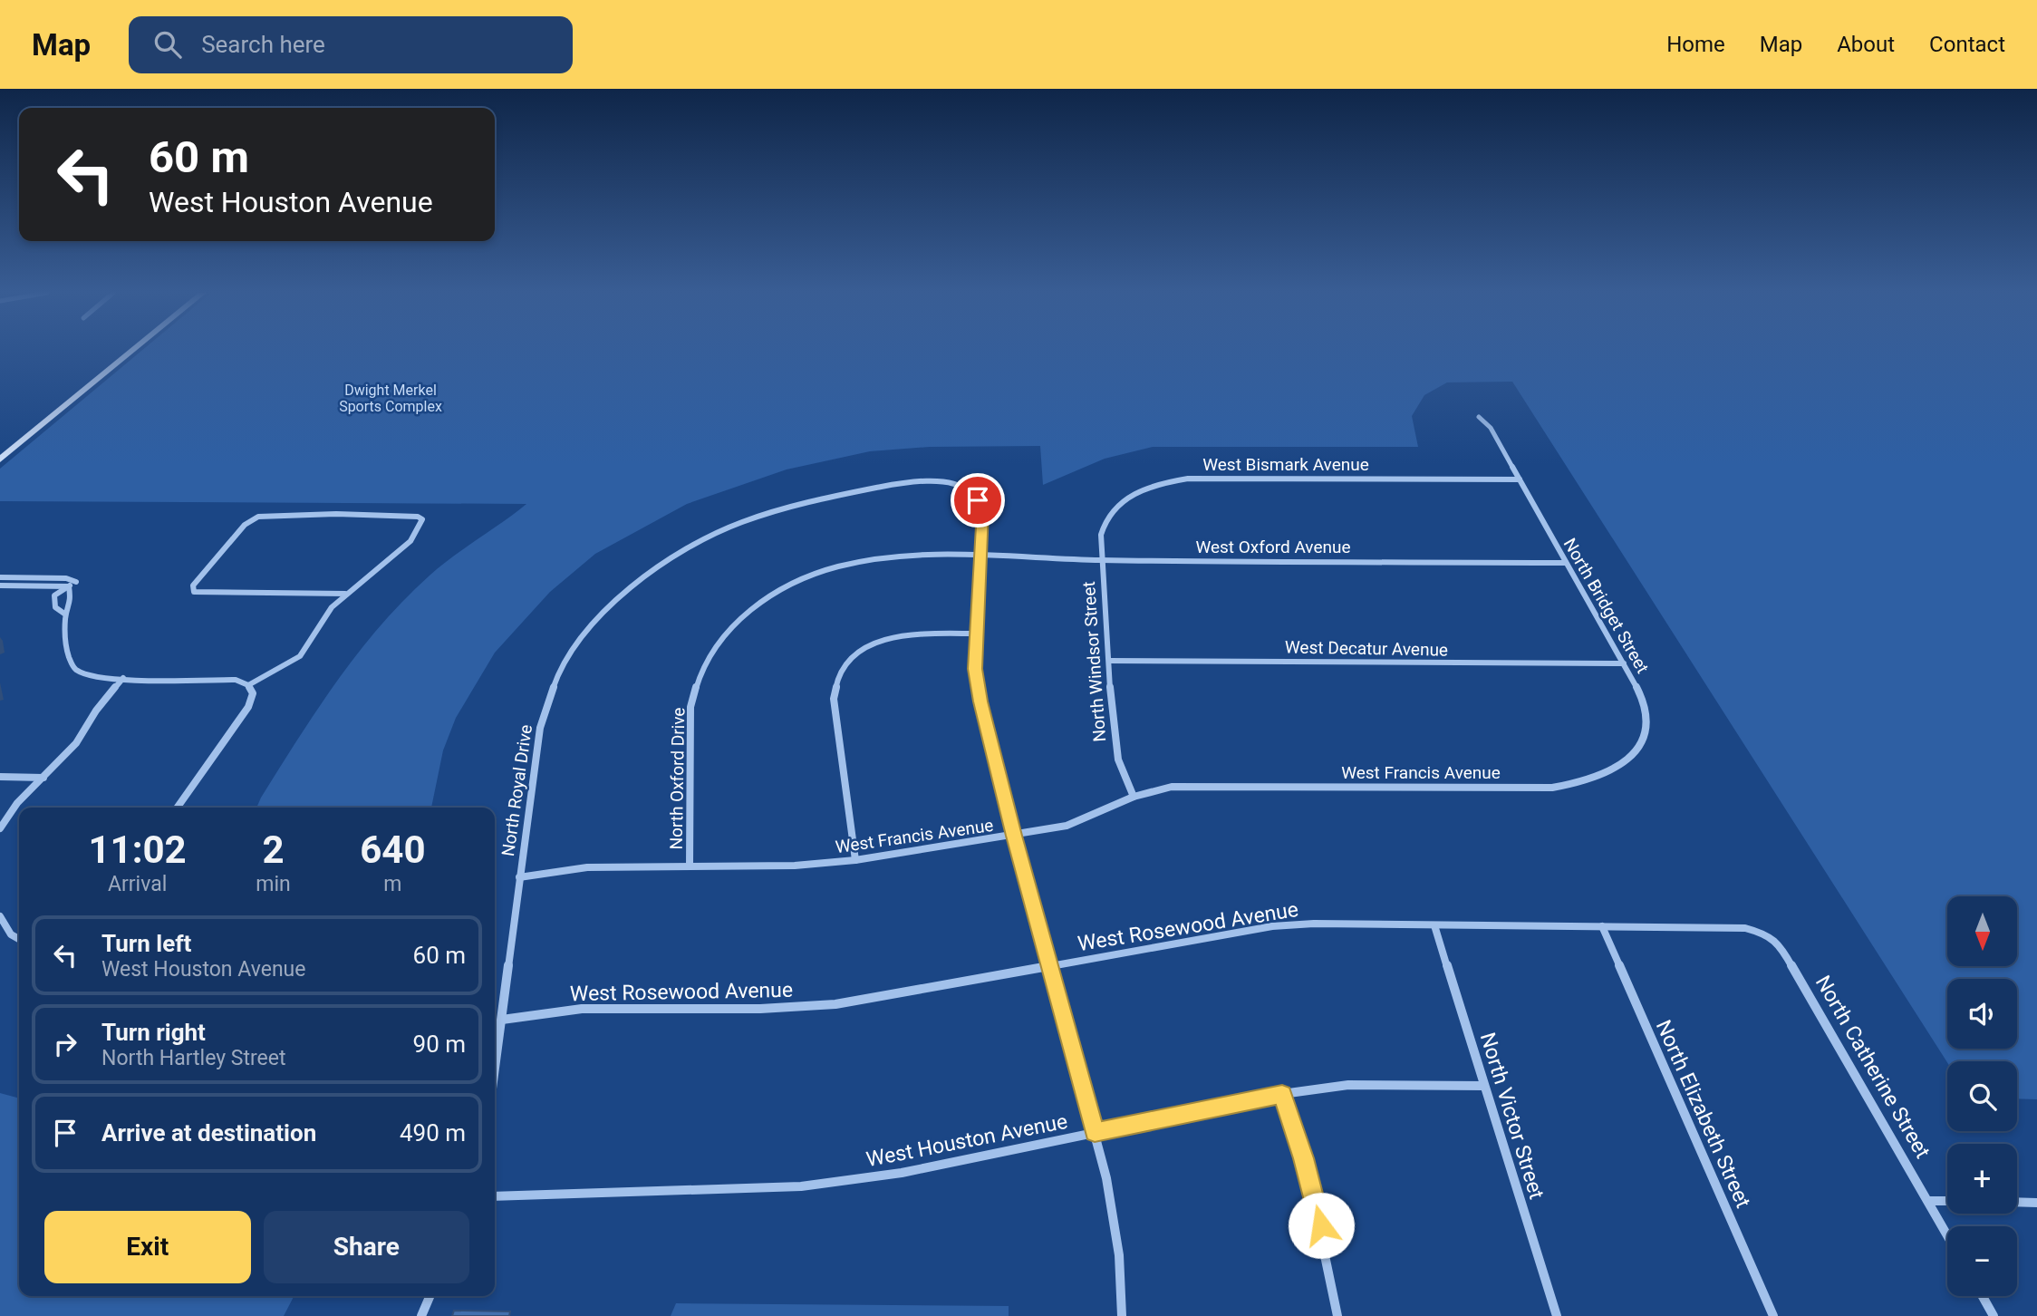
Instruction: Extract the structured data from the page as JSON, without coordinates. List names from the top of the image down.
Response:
{
  "streets": {
    "street": [
      "West Bismark Avenue",
      "West Oxford Avenue",
      "North Bridget Street",
      "West Decatur Avenue",
      "North Windsor Street",
      "West Francis Avenue",
      "North Oxford Drive",
      "North Royal Drive",
      "West Rosewood Avenue",
      "North Catherine Street",
      "North Elizabeth Street",
      "North Victor Street",
      "West Houston Avenue"
    ]
  },
  "crossings": [
    ["West Bismark Avenue", "West Oxford Avenue"],
    ["West Bismark Avenue", "North Bridget Street"],
    ["West Bismark Avenue", "North Windsor Street"],
    ["West Oxford Avenue", "North Bridget Street"],
    ["West Oxford Avenue", "North Windsor Street"],
    ["West Oxford Avenue", "North Oxford Drive"],
    ["West Oxford Avenue", "North Royal Drive"],
    ["North Bridget Street", "West Decatur Avenue"],
    ["North Bridget Street", "West Francis Avenue"],
    ["West Decatur Avenue", "North Windsor Street"],
    ["North Windsor Street", "West Francis Avenue"],
    ["West Francis Avenue", "North Oxford Drive"],
    ["West Francis Avenue", "North Royal Drive"],
    ["North Oxford Drive", "North Royal Drive"],
    ["North Royal Drive", "West Rosewood Avenue"],
    ["West Rosewood Avenue", "North Catherine Street"],
    ["West Rosewood Avenue", "North Elizabeth Street"],
    ["West Rosewood Avenue", "North Victor Street"],
    ["North Victor Street", "West Houston Avenue"]
  ],
  "parks": ["Dwight Merkel Sports Complex"],
  "north": "bottom",
  "page": {
    "header": "Map",
    "search": "Search here",
    "nav": [
      "Home",
      "Map",
      "About",
      "Contact"
    ],
    "turn": ["60 m", "West Houston Avenue"],
    "eta": [
      "11:02",
      "Arrival",
      "2",
      "min",
      "640",
      "m"
    ],
    "map_buttons": ["+", "−"],
    "list": [
      {
        "name": "Turn left",
        "note": "West Houston Avenue",
        "value": "60 m"
      },
      {
        "name": "Turn right",
        "note": "North Hartley Street",
        "value": "90 m"
      },
      {
        "name": "Arrive at destination",
        "value": "490 m"
      }
    ],
    "buttons": ["Exit", "Share"]
  }
}
